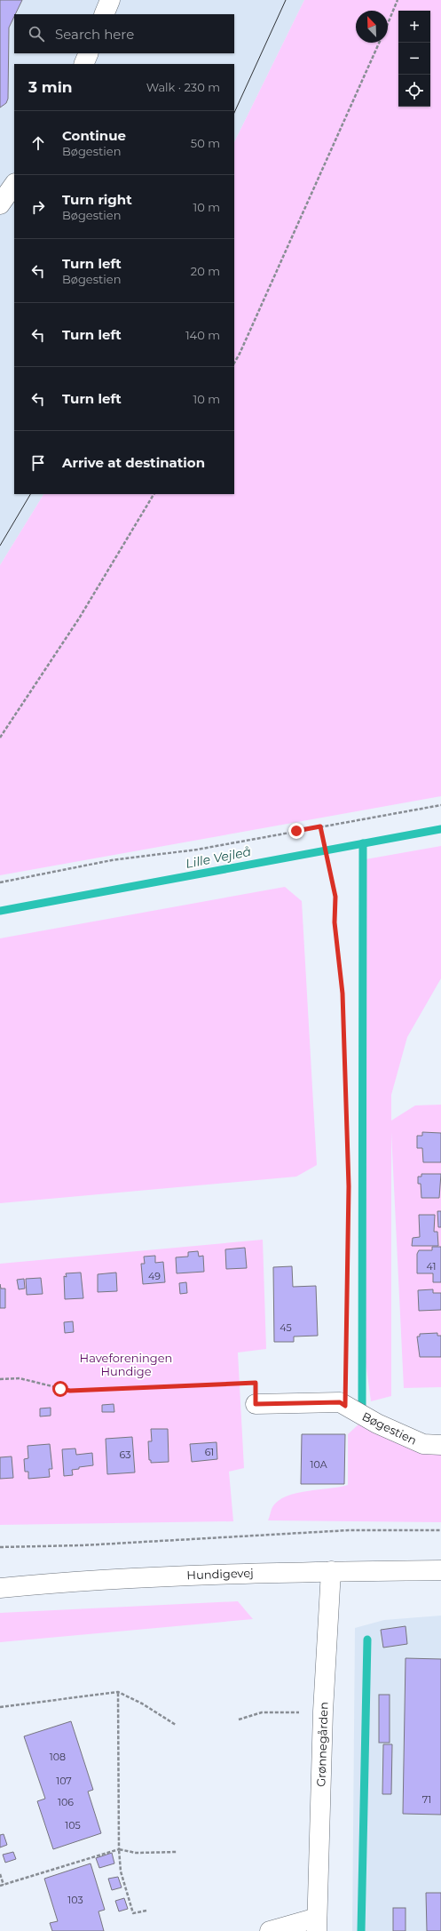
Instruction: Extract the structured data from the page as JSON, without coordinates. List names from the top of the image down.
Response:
{
  "streets": {
    "street": ["Bøgestien", "Hundigevej", "Grønnegården"]
  },
  "crossings": [
    ["Hundigevej", "Grønnegården"]
  ],
  "water": ["Lille Vejleå"],
  "parks": ["Haveforeningen Hundige"],
  "house_numbers": [
    "41",
    "49",
    "45",
    "61",
    "63",
    "10A",
    "108",
    "107",
    "71",
    "106",
    "105",
    "103"
  ],
  "north": "top left",
  "page": {
    "map_buttons": ["+", "−"],
    "search": "Search here",
    "heading": ["3 min", "Walk · 230 m"],
    "list": [
      ["Continue", "Bøgestien", "50 m"],
      ["Turn right", "Bøgestien", "10 m"],
      ["Turn left", "Bøgestien", "20 m"],
      ["Turn left", "140 m"],
      ["Turn left", "10 m"],
      "Arrive at destination"
    ]
  }
}
